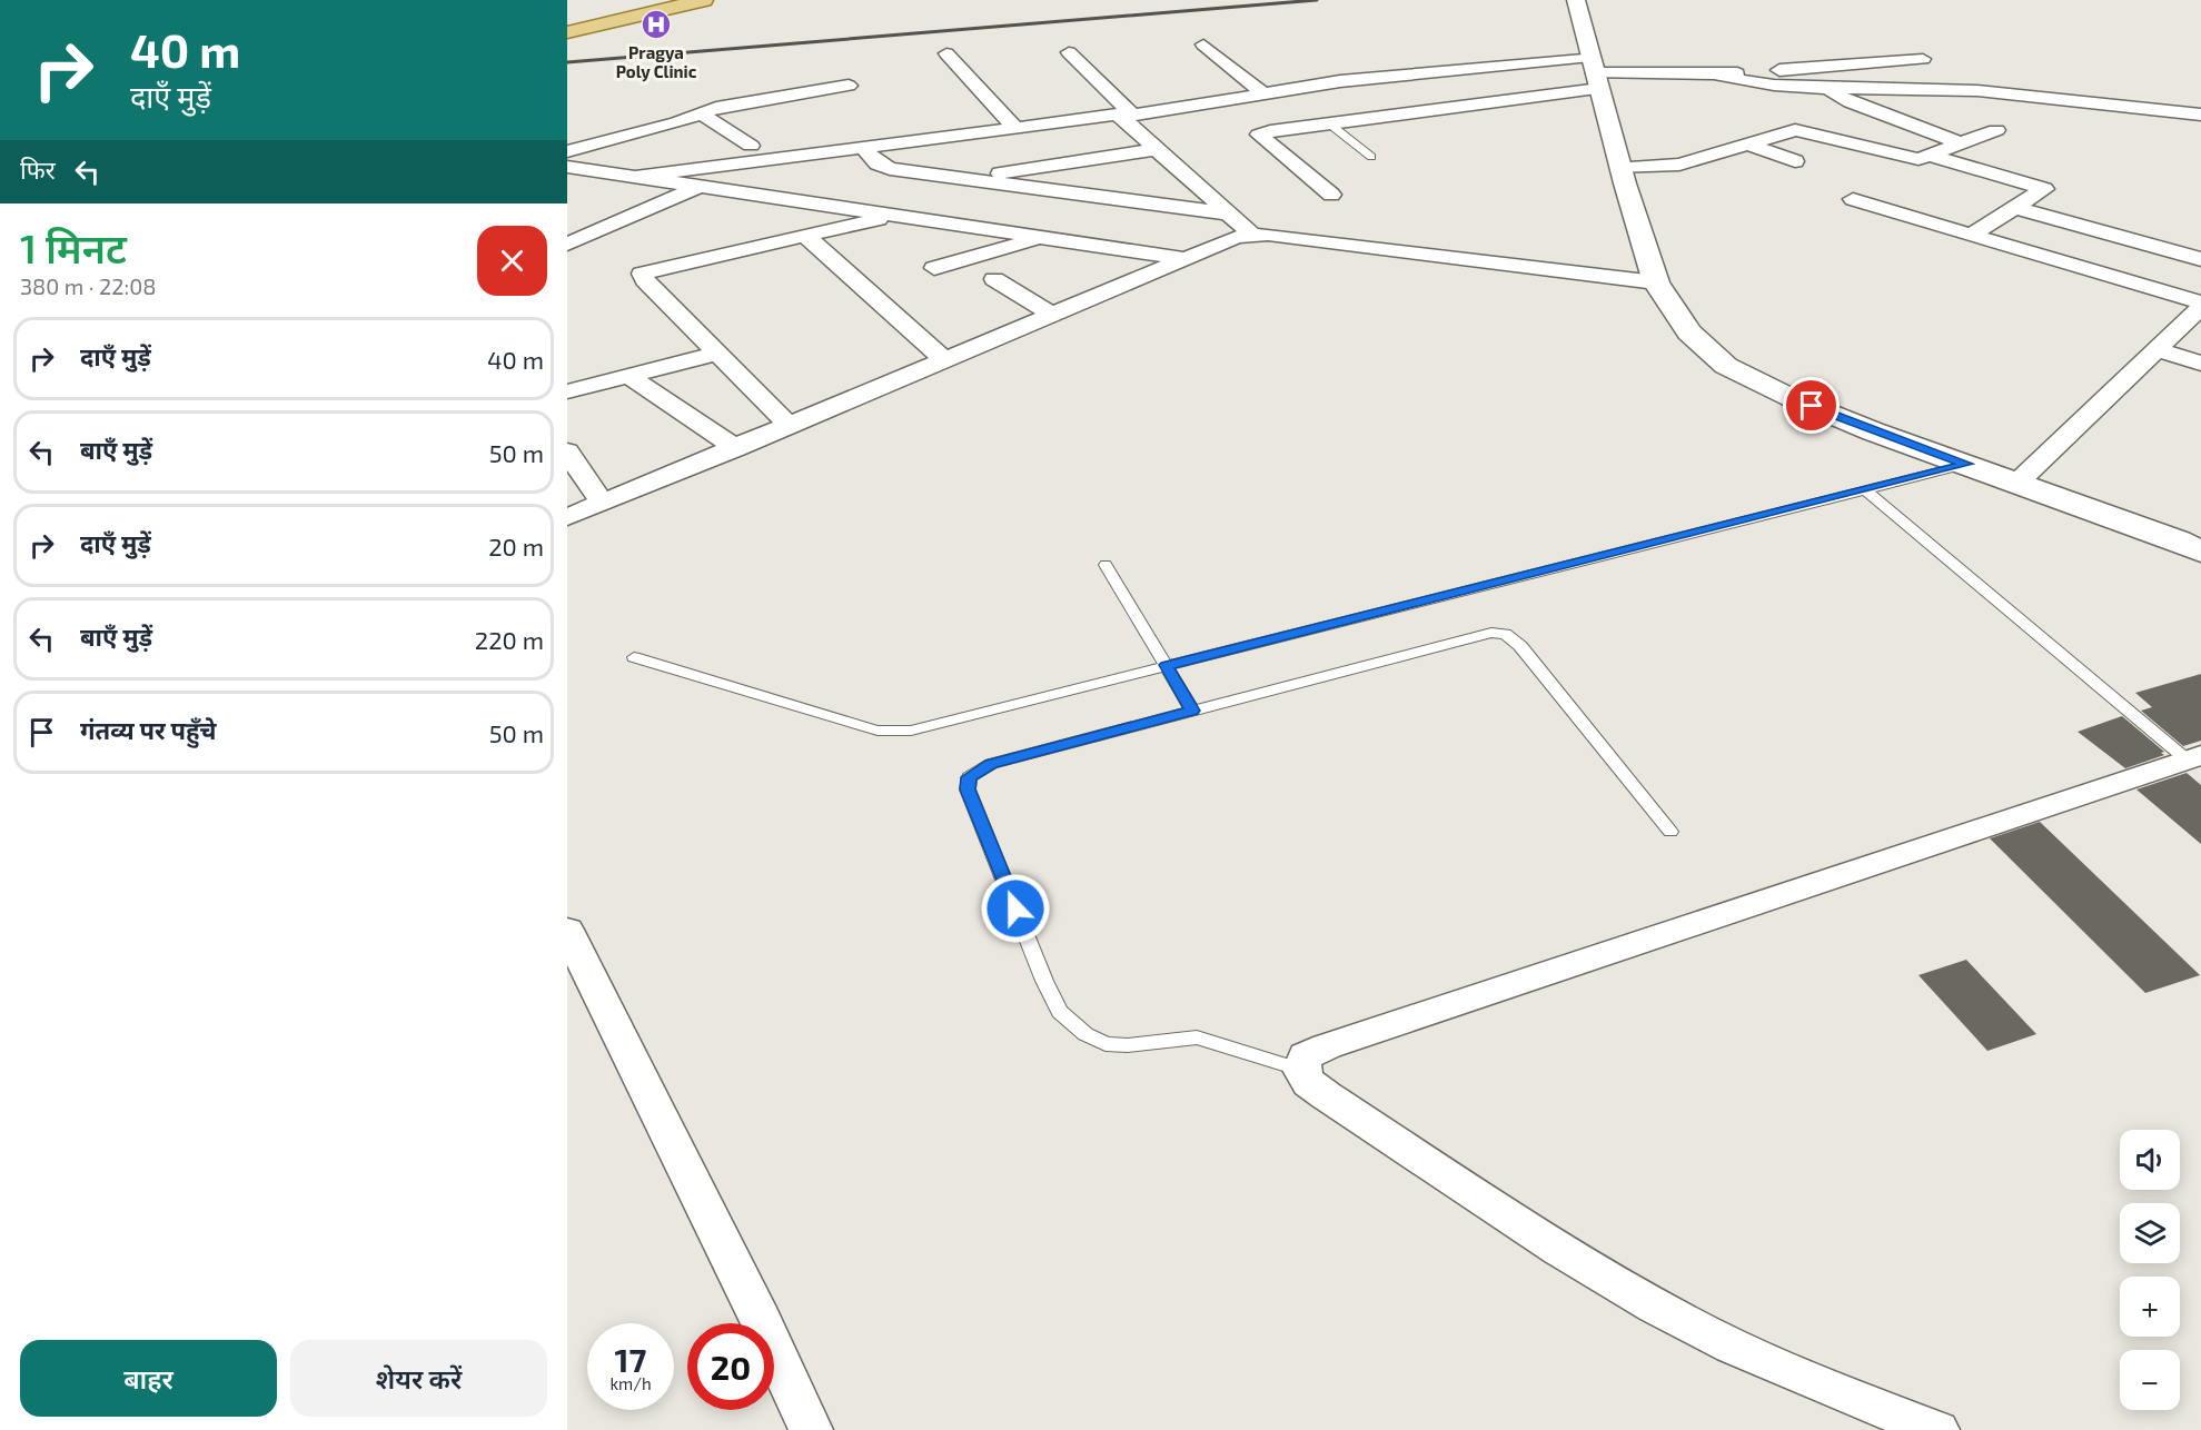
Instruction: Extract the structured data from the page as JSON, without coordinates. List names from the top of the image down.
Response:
{
  "places": {
    "hospital": ["Pragya Poly Clinic"]
  },
  "page": {
    "turn": ["40 m", "दाएँ मुड़ें"],
    "then": "फिर",
    "heading": ["1 मिनट", "380 m · 22:08"],
    "list": [
      {
        "name": "दाएँ मुड़ें",
        "value": "40 m"
      },
      {
        "name": "बाएँ मुड़ें",
        "value": "50 m"
      },
      {
        "name": "दाएँ मुड़ें",
        "value": "20 m"
      },
      {
        "name": "बाएँ मुड़ें",
        "value": "220 m"
      },
      {
        "name": "गंतव्य पर पहुँचे",
        "value": "50 m"
      }
    ],
    "map_buttons": ["+", "−"],
    "speed": "17 km/h",
    "limit": "20",
    "buttons": ["बाहर", "शेयर करें"]
  }
}
